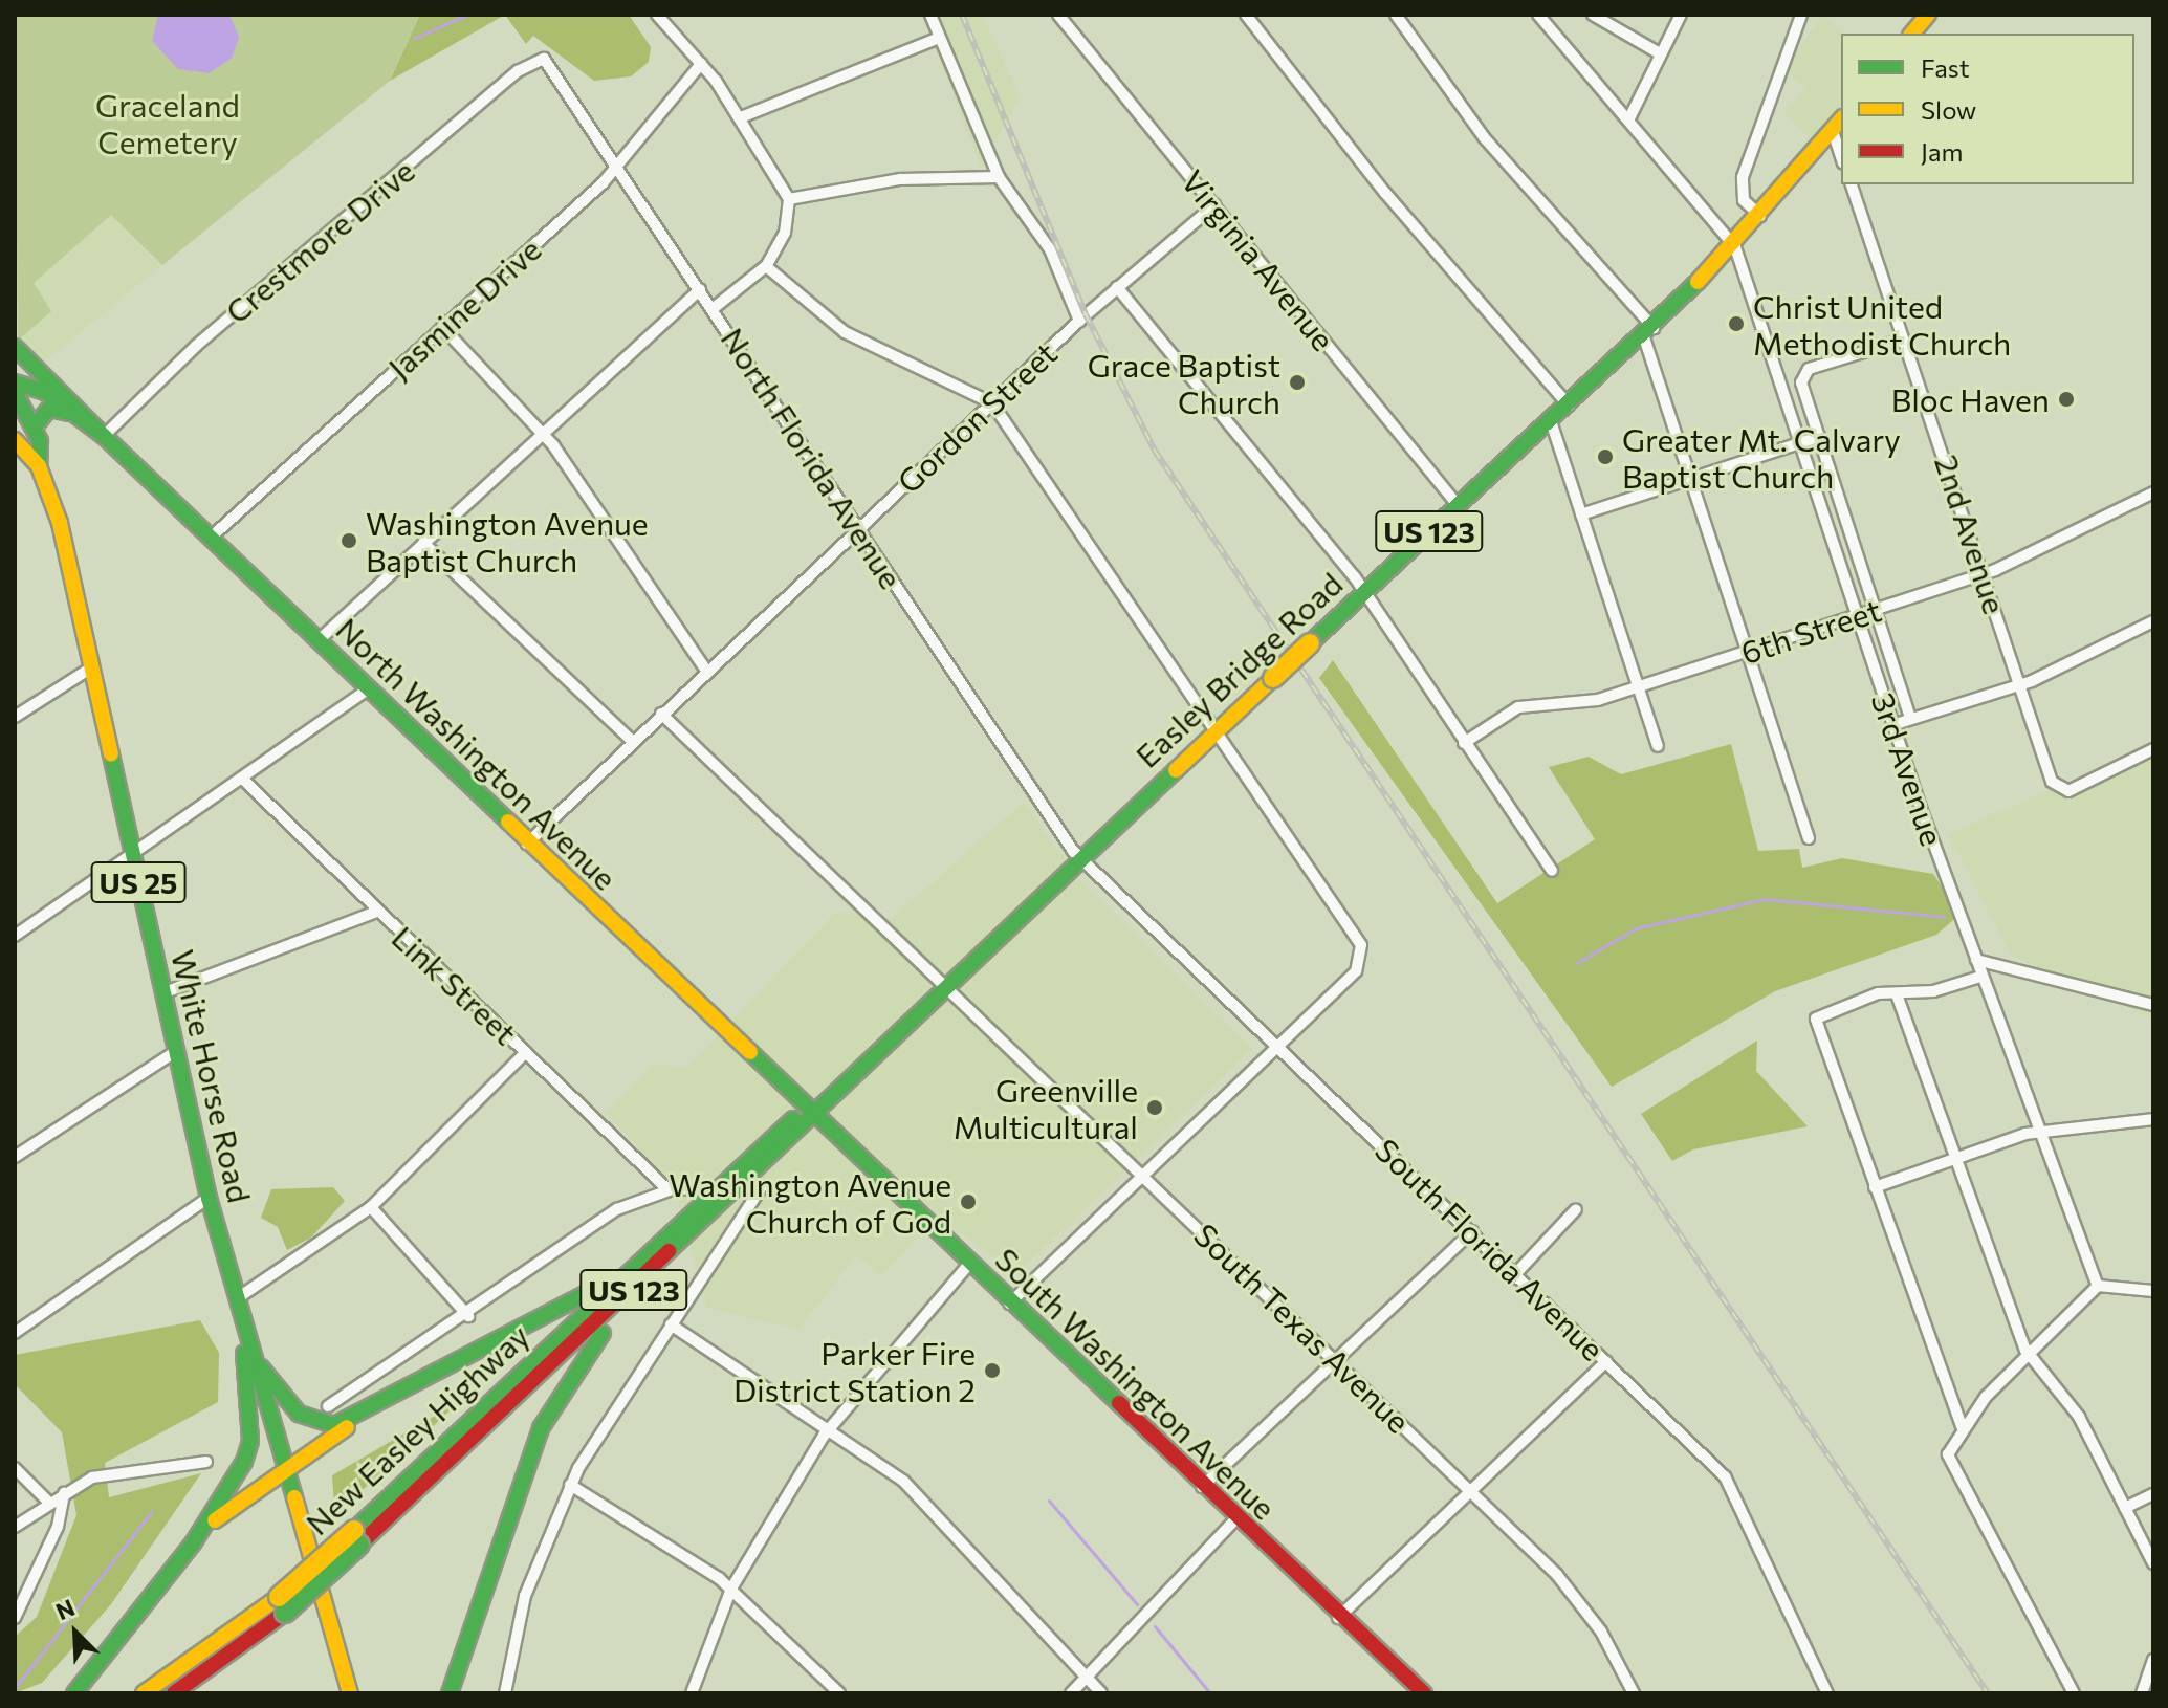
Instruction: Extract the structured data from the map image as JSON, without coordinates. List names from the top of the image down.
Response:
{
  "streets": {
    "main road": [
      "US 123",
      "Easley Bridge Road",
      "North Washington Avenue",
      "US 25",
      "White Horse Road",
      "South Washington Avenue",
      "New Easley Highway"
    ],
    "street": [
      "Crestmore Drive",
      "Virginia Avenue",
      "Jasmine Drive",
      "Gordon Street",
      "North Florida Avenue",
      "2nd Avenue",
      "6th Street",
      "3rd Avenue",
      "Link Street",
      "South Florida Avenue",
      "South Texas Avenue"
    ]
  },
  "crossings": [
    ["Crestmore Drive", "North Florida Avenue"],
    ["Crestmore Drive", "North Washington Avenue"],
    ["Virginia Avenue", "Gordon Street"],
    ["Virginia Avenue", "Easley Bridge Road"],
    ["Jasmine Drive", "North Florida Avenue"],
    ["Jasmine Drive", "North Washington Avenue"],
    ["Gordon Street", "North Florida Avenue"],
    ["Gordon Street", "North Washington Avenue"],
    ["Gordon Street", "South Texas Avenue"],
    ["North Florida Avenue", "Easley Bridge Road"],
    ["North Florida Avenue", "South Florida Avenue"],
    ["2nd Avenue", "6th Street"],
    ["2nd Avenue", "3rd Avenue"],
    ["6th Street", "3rd Avenue"],
    ["Easley Bridge Road", "North Washington Avenue"],
    ["Easley Bridge Road", "3rd Avenue"],
    ["Easley Bridge Road", "South Florida Avenue"],
    ["Easley Bridge Road", "South Texas Avenue"],
    ["Easley Bridge Road", "South Washington Avenue"],
    ["Easley Bridge Road", "New Easley Highway"],
    ["North Washington Avenue", "South Washington Avenue"]
  ],
  "parks": ["Graceland Cemetery"],
  "places": [
    "Christ United Methodist Church",
    "Grace Baptist Church",
    "Bloc Haven",
    "Greater Mt. Calvary Baptist Church",
    "Washington Avenue Baptist Church",
    "Greenville Multicultural",
    "Washington Avenue Church of God",
    "Parker Fire District Station 2"
  ],
  "legend": ["Fast", "Slow", "Jam"],
  "north": "top left"
}
